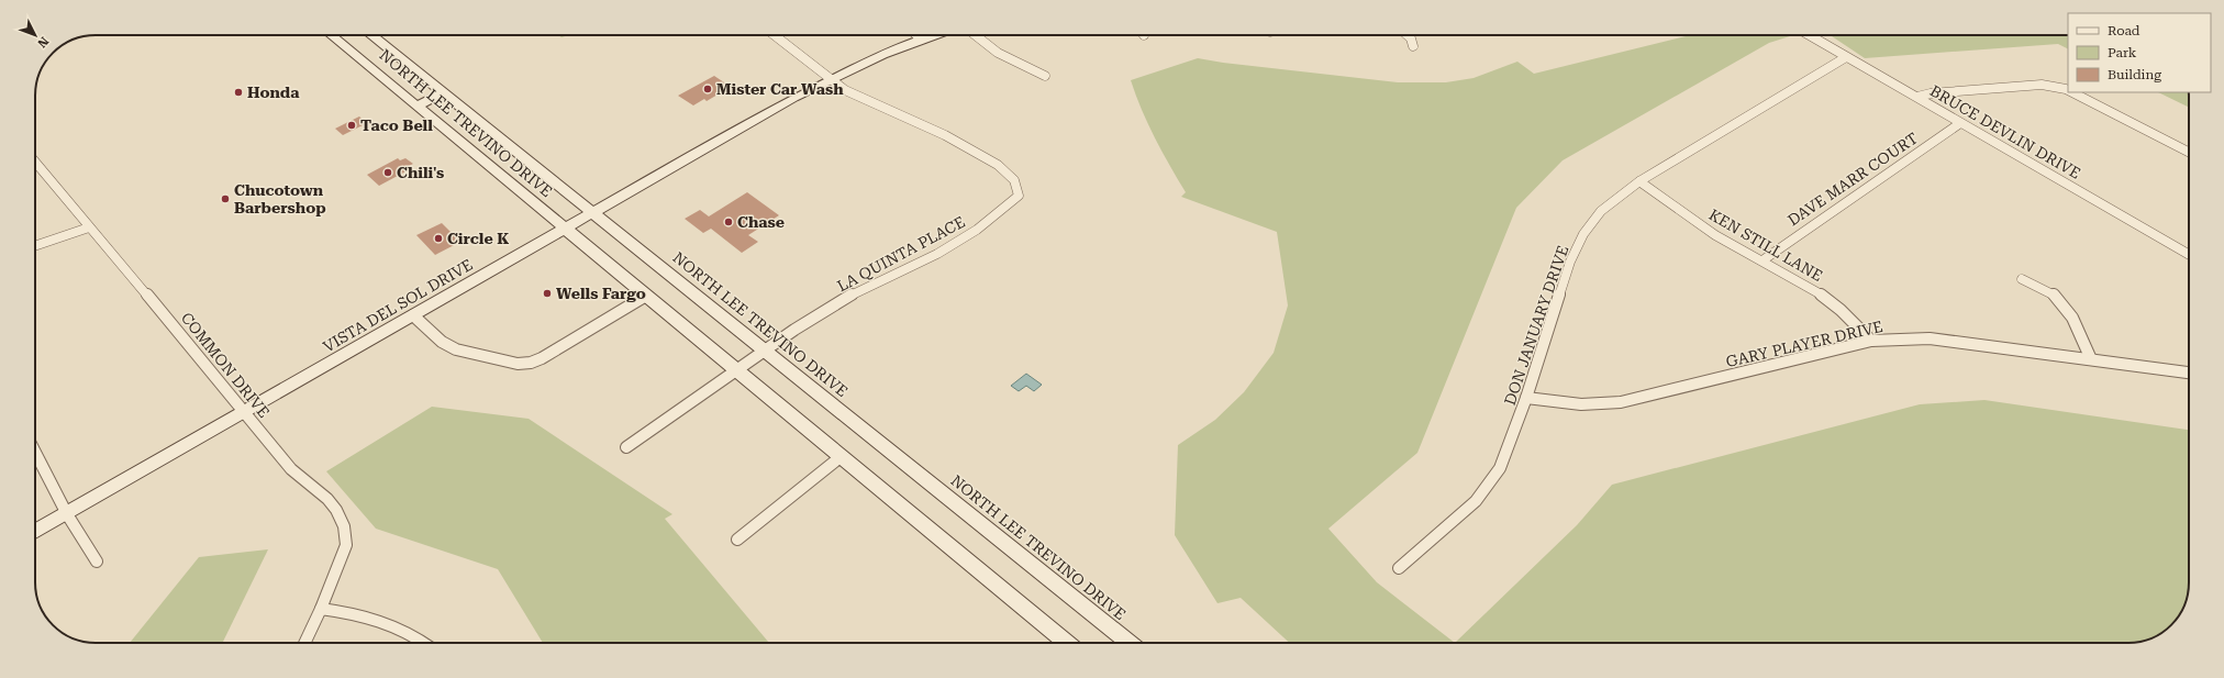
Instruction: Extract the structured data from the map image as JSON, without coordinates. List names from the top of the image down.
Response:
{
  "streets": {
    "main road": ["NORTH LEE TREVINO DRIVE", "VISTA DEL SOL DRIVE"],
    "street": [
      "BRUCE DEVLIN DRIVE",
      "DAVE MARR COURT",
      "KEN STILL LANE",
      "LA QUINTA PLACE",
      "DON JANUARY DRIVE",
      "GARY PLAYER DRIVE",
      "COMMON DRIVE"
    ]
  },
  "crossings": [
    ["NORTH LEE TREVINO DRIVE", "LA QUINTA PLACE"],
    ["NORTH LEE TREVINO DRIVE", "VISTA DEL SOL DRIVE"],
    ["BRUCE DEVLIN DRIVE", "DAVE MARR COURT"],
    ["BRUCE DEVLIN DRIVE", "DON JANUARY DRIVE"],
    ["DAVE MARR COURT", "KEN STILL LANE"],
    ["KEN STILL LANE", "DON JANUARY DRIVE"],
    ["KEN STILL LANE", "GARY PLAYER DRIVE"],
    ["LA QUINTA PLACE", "VISTA DEL SOL DRIVE"],
    ["VISTA DEL SOL DRIVE", "COMMON DRIVE"],
    ["DON JANUARY DRIVE", "GARY PLAYER DRIVE"]
  ],
  "places": [
    "Mister Car Wash",
    "Honda",
    "Taco Bell",
    "Chili's",
    "Chucotown Barbershop",
    "Chase",
    "Circle K",
    "Wells Fargo"
  ],
  "legend": ["Road", "Park", "Building"],
  "north": "bottom right"
}
